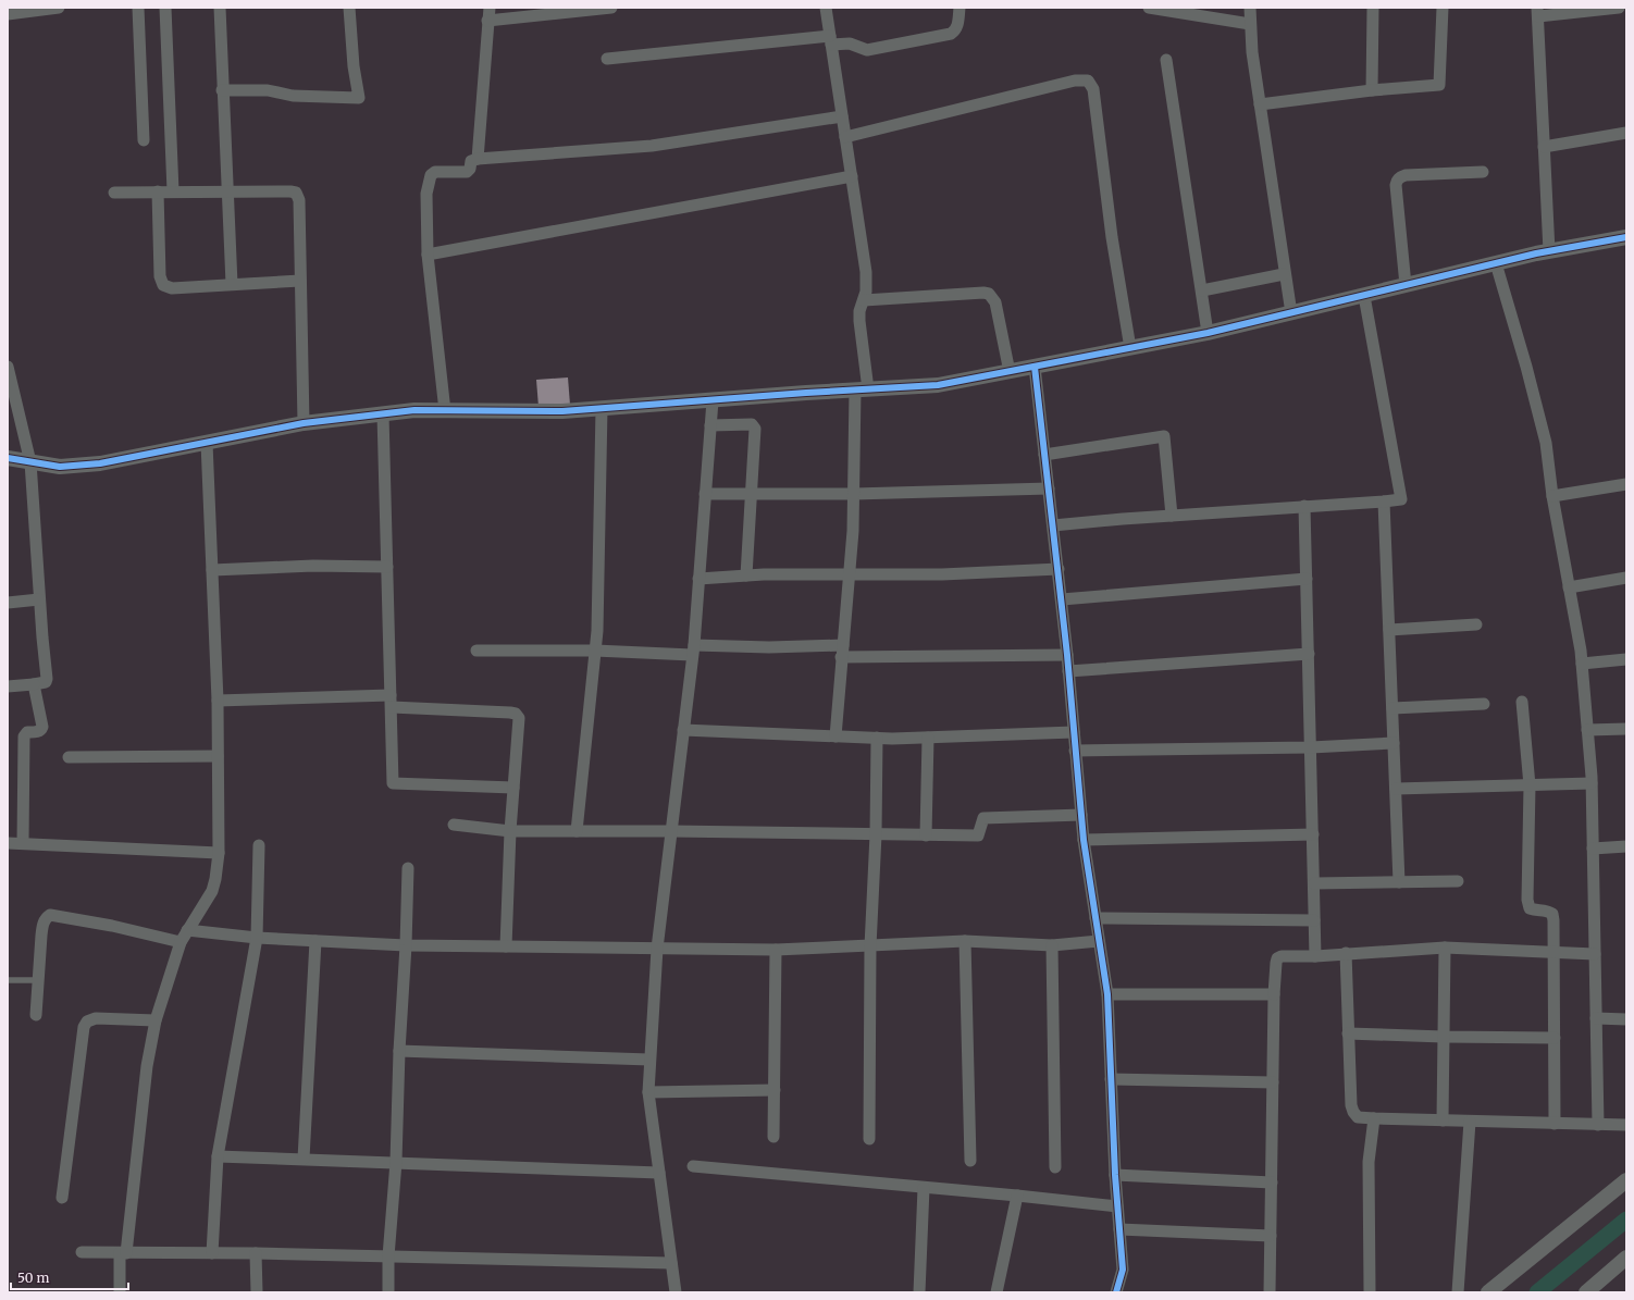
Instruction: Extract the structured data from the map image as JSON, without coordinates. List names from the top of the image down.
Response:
{
  "scale_bar": "50 m"
}
